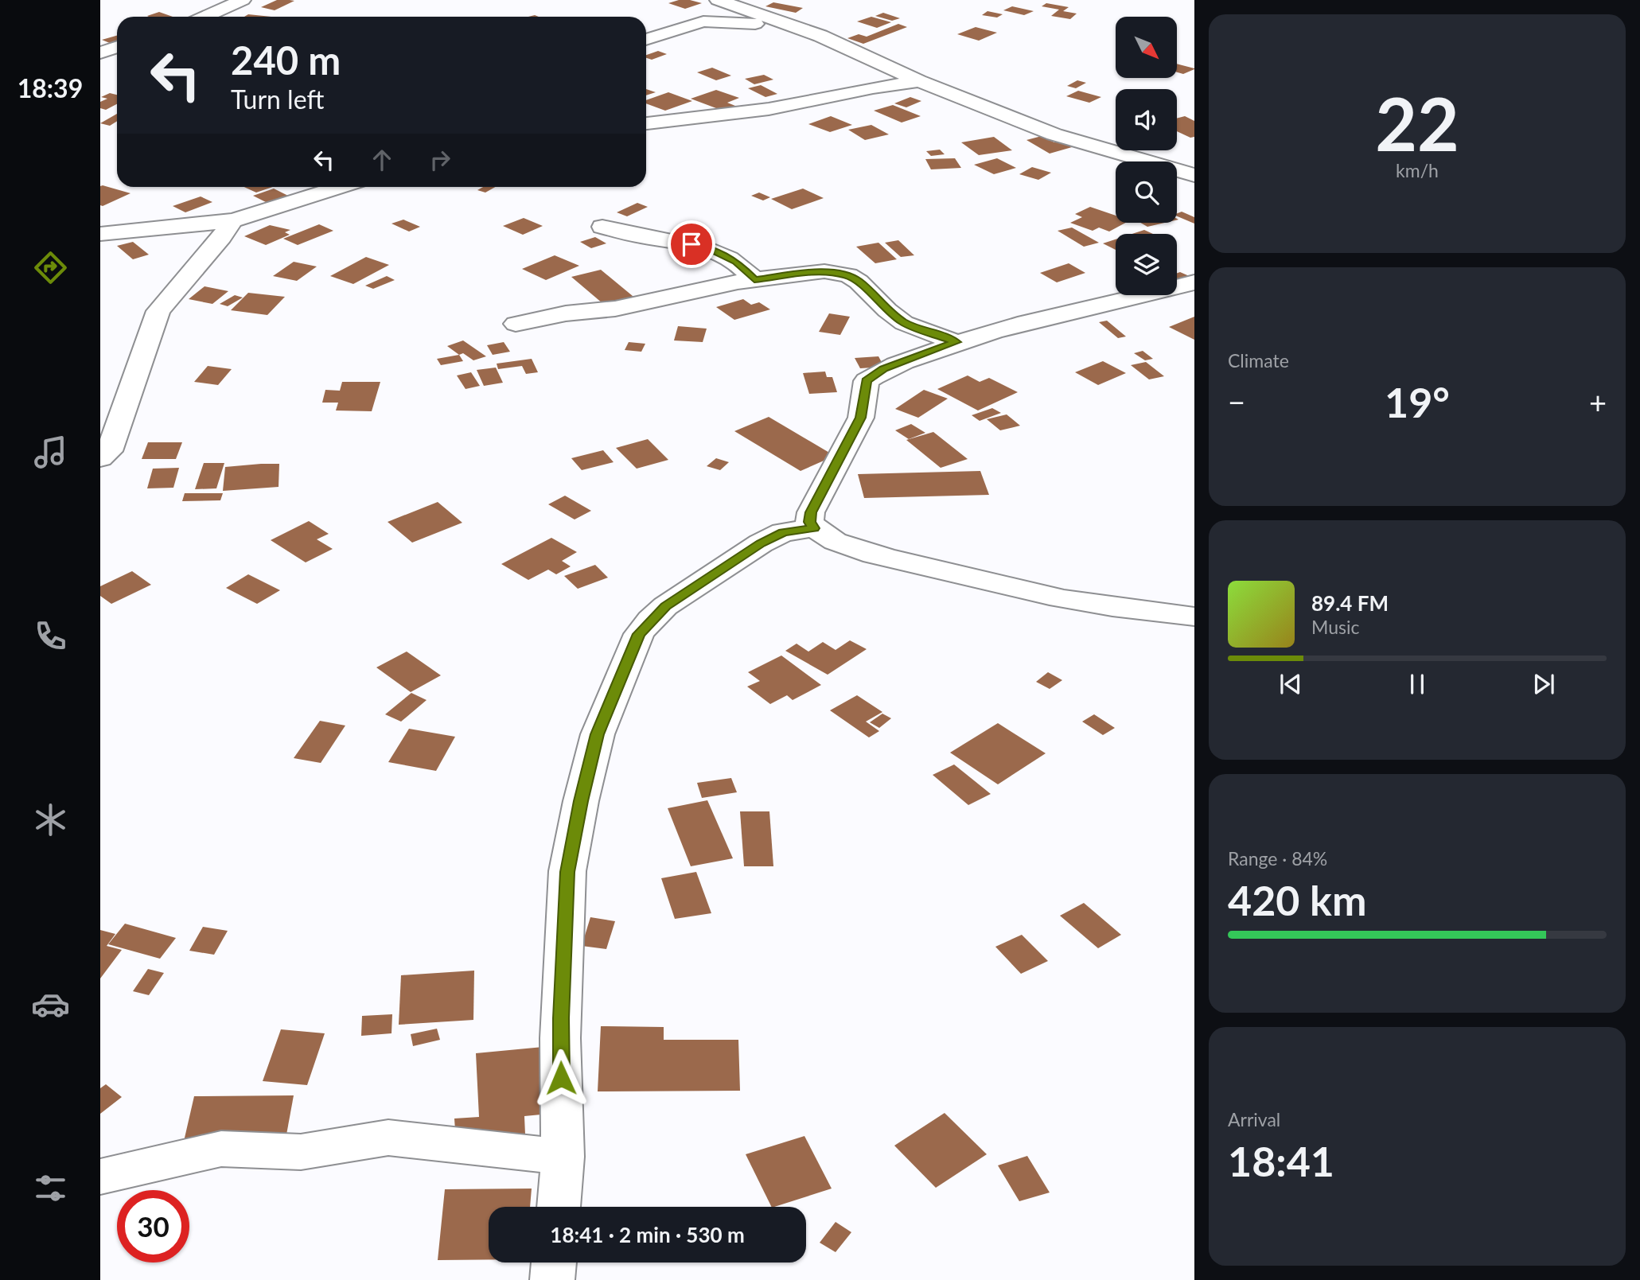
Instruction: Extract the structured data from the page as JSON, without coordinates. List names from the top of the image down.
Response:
{
  "north": "bottom right",
  "page": {
    "tabs": "18:39",
    "tile": [
      ["22", "km/h"],
      "Climate",
      ["Range · 84%", "420 km"],
      ["Arrival", "18:41"]
    ],
    "turn": ["240 m", "Turn left"],
    "heat": ["−", "19°", "+"],
    "song": ["89.4 FM", "Music"],
    "limit": "30",
    "trip": "18:41 · 2 min · 530 m"
  }
}
